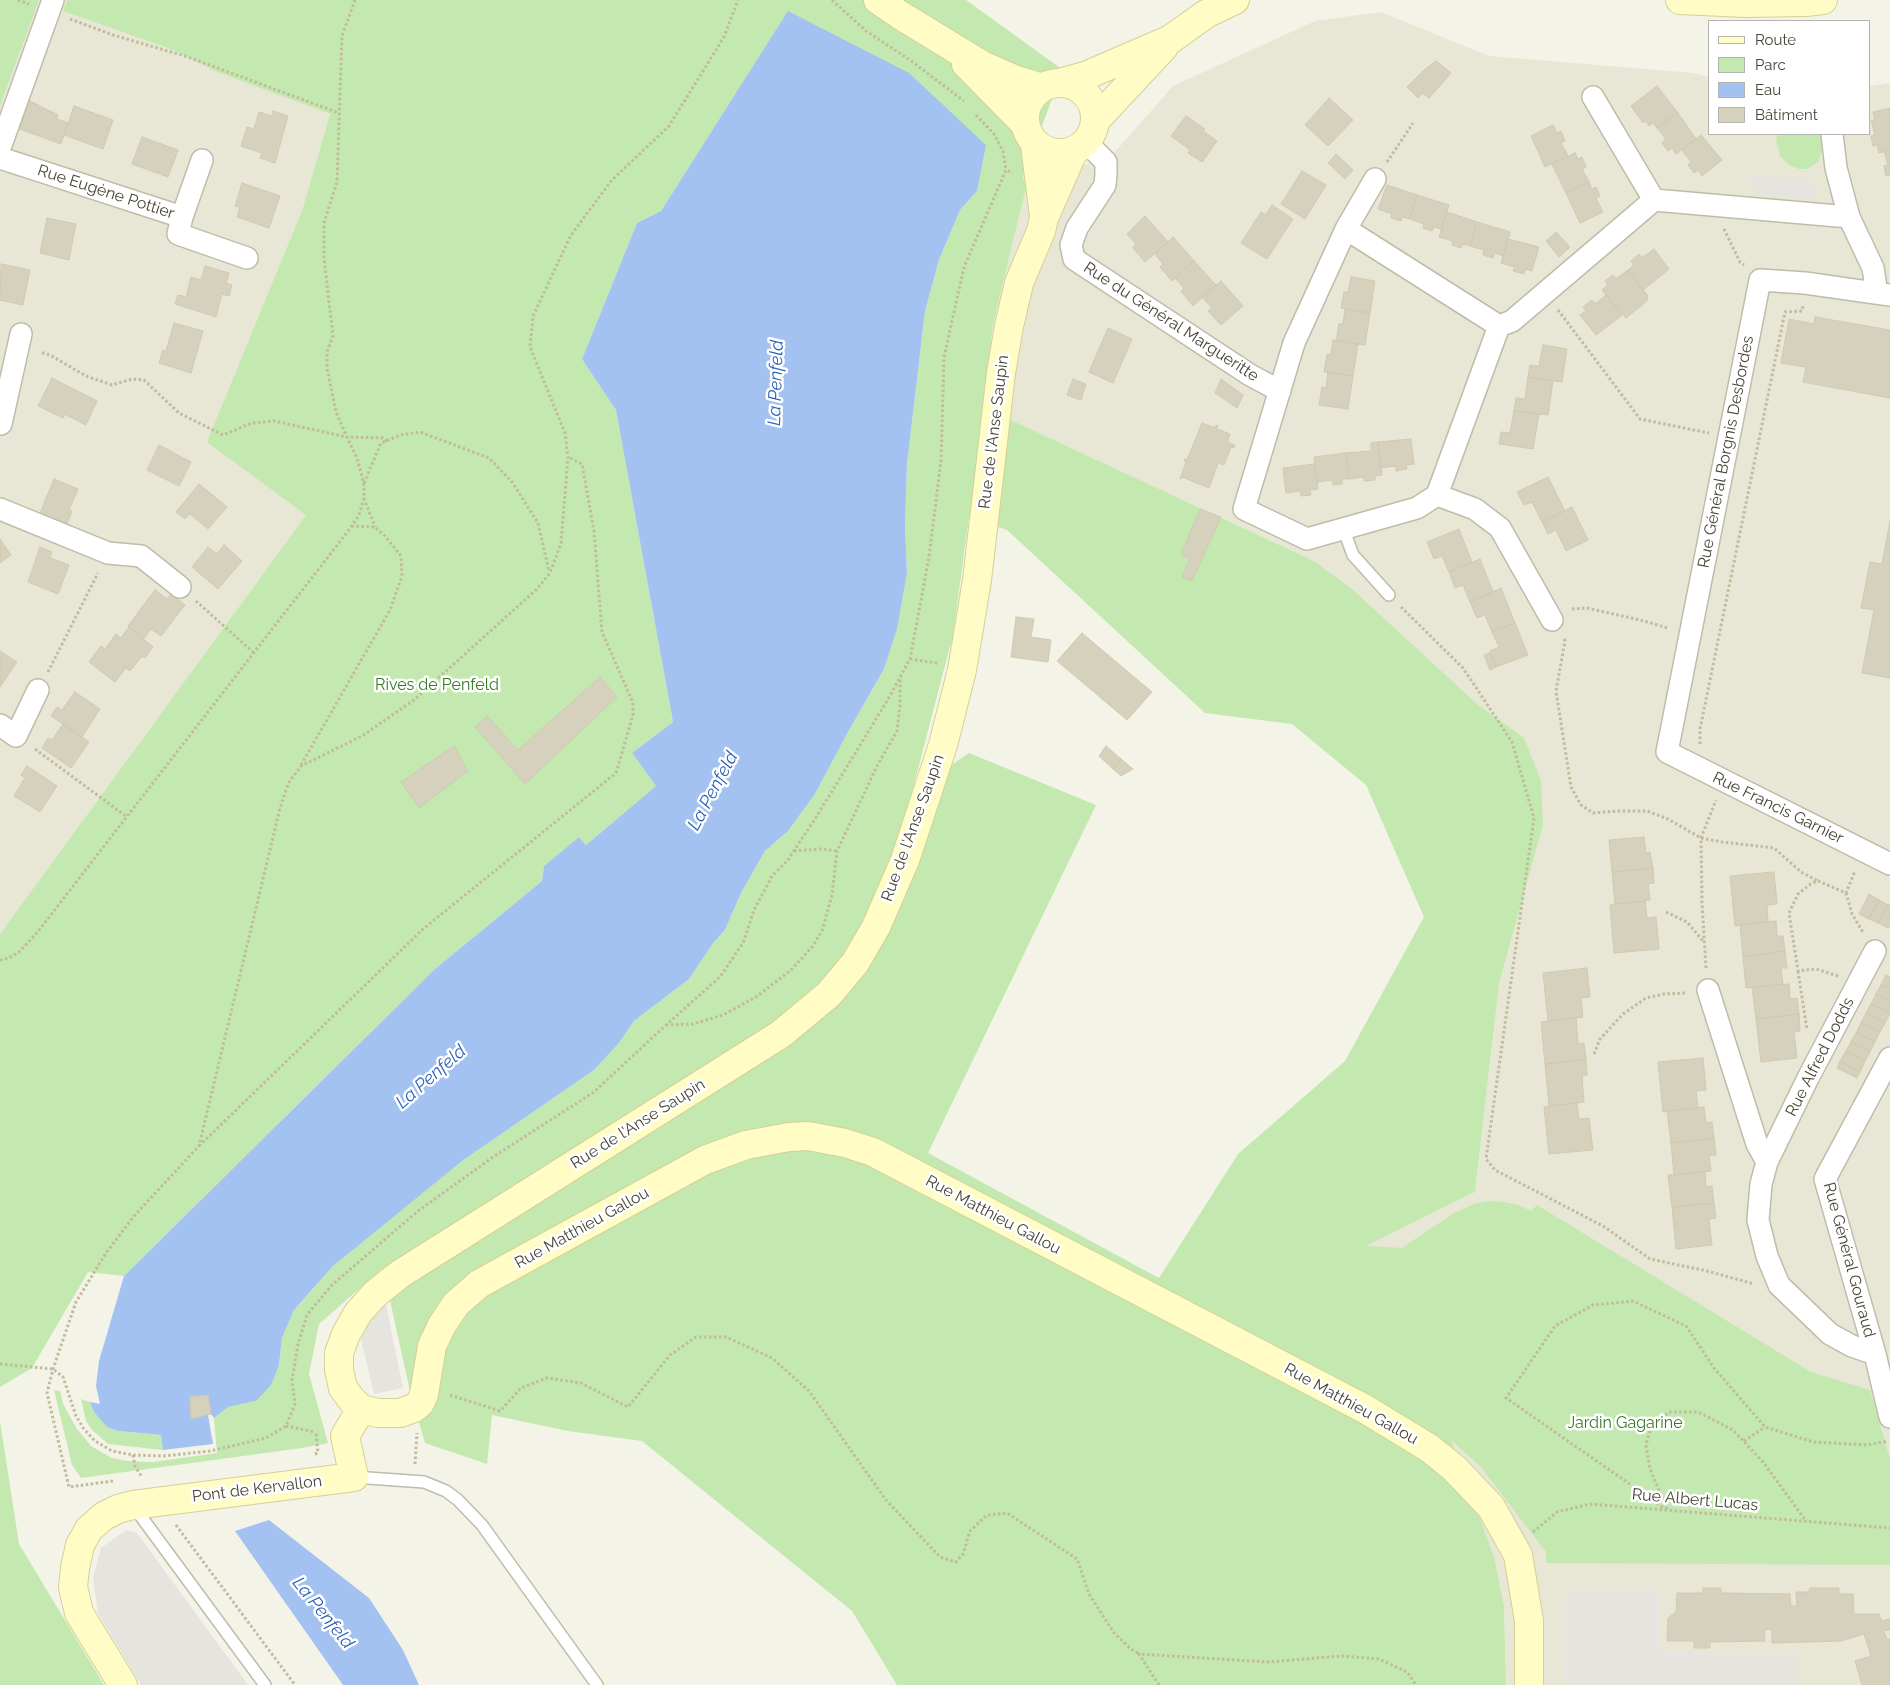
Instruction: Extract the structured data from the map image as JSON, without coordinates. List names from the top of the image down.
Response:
{
  "streets": {
    "street": [
      "Rue Eugène Pottier",
      "Rue du Général Margueritte",
      "Rue de l'Anse Saupin",
      "Rue Général Borgnis Desbordes",
      "Rue Francis Garnier",
      "Rue Alfred Dodds",
      "Rue Matthieu Gallou",
      "Rue Général Gouraud",
      "Pont de Kervallon"
    ],
    "path": ["Rue Albert Lucas"]
  },
  "crossings": [
    ["Rue du Général Margueritte", "Rue de l'Anse Saupin"],
    ["Rue de l'Anse Saupin", "Rue Matthieu Gallou"],
    ["Rue Général Borgnis Desbordes", "Rue Francis Garnier"],
    ["Rue Alfred Dodds", "Rue Général Gouraud"],
    ["Rue Matthieu Gallou", "Rue Albert Lucas"]
  ],
  "water": ["La Penfeld"],
  "parks": ["Rives de Penfeld", "Jardin Gagarine"],
  "legend": [
    "Route",
    "Parc",
    "Eau",
    "Bâtiment"
  ]
}
